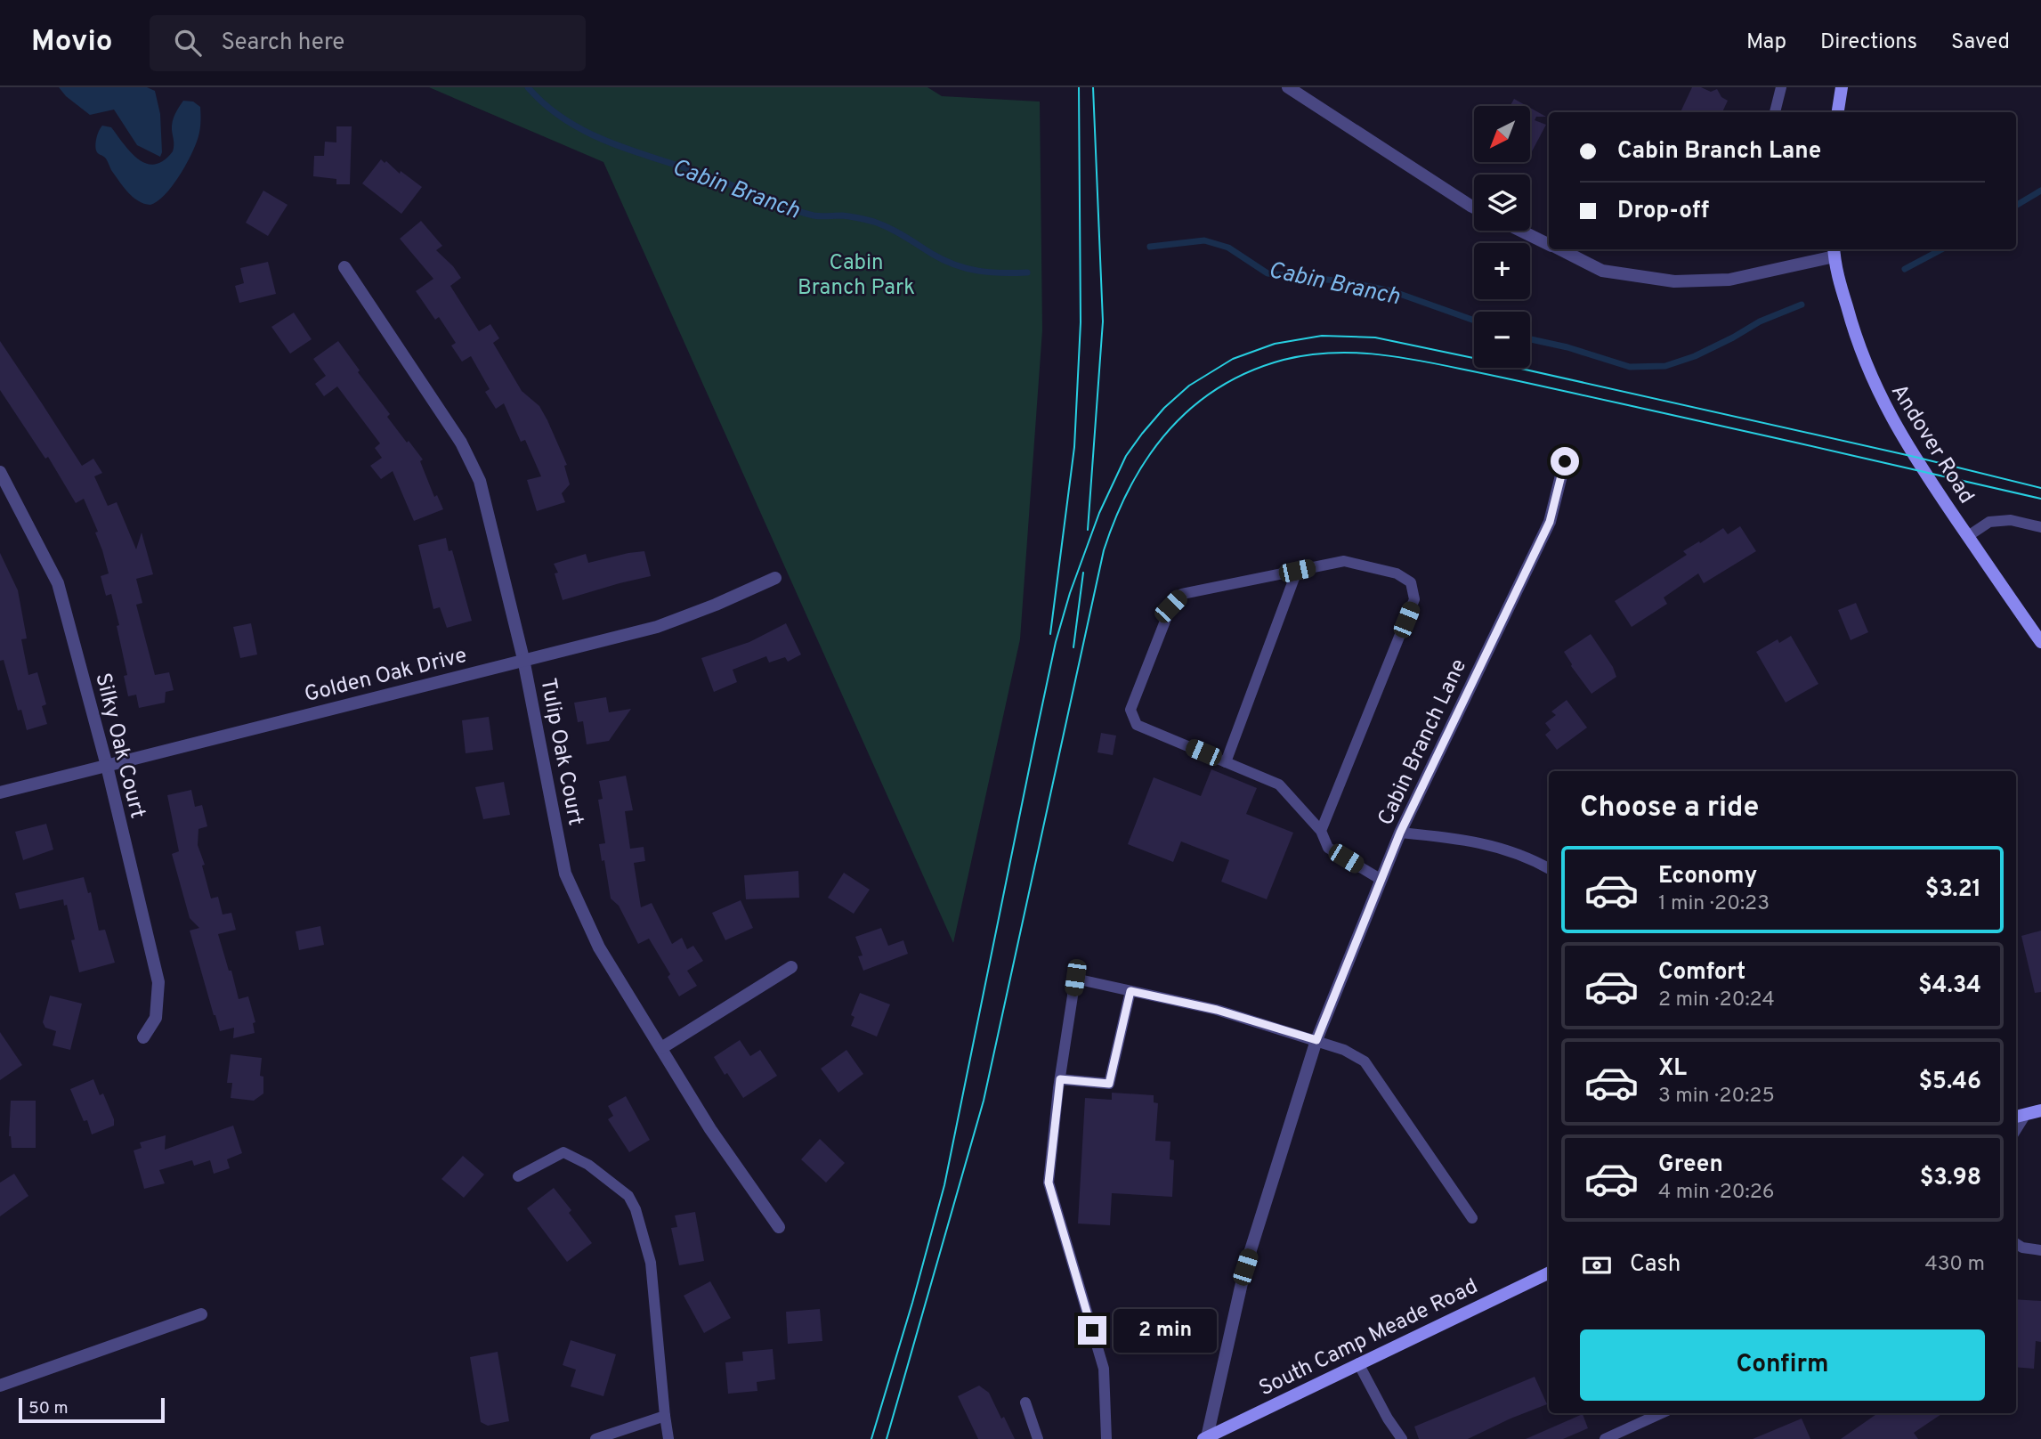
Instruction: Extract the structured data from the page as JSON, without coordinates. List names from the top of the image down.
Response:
{
  "streets": {
    "main road": ["Andover Road", "South Camp Meade Road"],
    "street": [
      "Golden Oak Drive",
      "Cabin Branch Lane",
      "Silky Oak Court",
      "Tulip Oak Court"
    ]
  },
  "crossings": [
    ["Golden Oak Drive", "Silky Oak Court"],
    ["Golden Oak Drive", "Tulip Oak Court"],
    ["Cabin Branch Lane", "South Camp Meade Road"]
  ],
  "water": ["Cabin Branch"],
  "parks": ["Cabin Branch Park"],
  "scale_bar": "50 m",
  "north": "bottom left",
  "page": {
    "header": "Movio",
    "search": "Search here",
    "nav": ["Map", "Directions", "Saved"],
    "map_buttons": ["+", "−"],
    "banner": ["Cabin Branch Lane", "Drop-off"],
    "heading": "Choose a ride",
    "list": [
      {
        "name": "Economy",
        "note": "1 min · 20:23",
        "value": "$3.21"
      },
      {
        "name": "Comfort",
        "note": "2 min · 20:24",
        "value": "$4.34"
      },
      {
        "name": "XL",
        "note": "3 min · 20:25",
        "value": "$5.46"
      },
      {
        "name": "Green",
        "note": "4 min · 20:26",
        "value": "$3.98"
      }
    ],
    "pay": ["Cash", "430 m"],
    "bubble": "2 min",
    "buttons": "Confirm",
    "scale": "50 m"
  }
}
